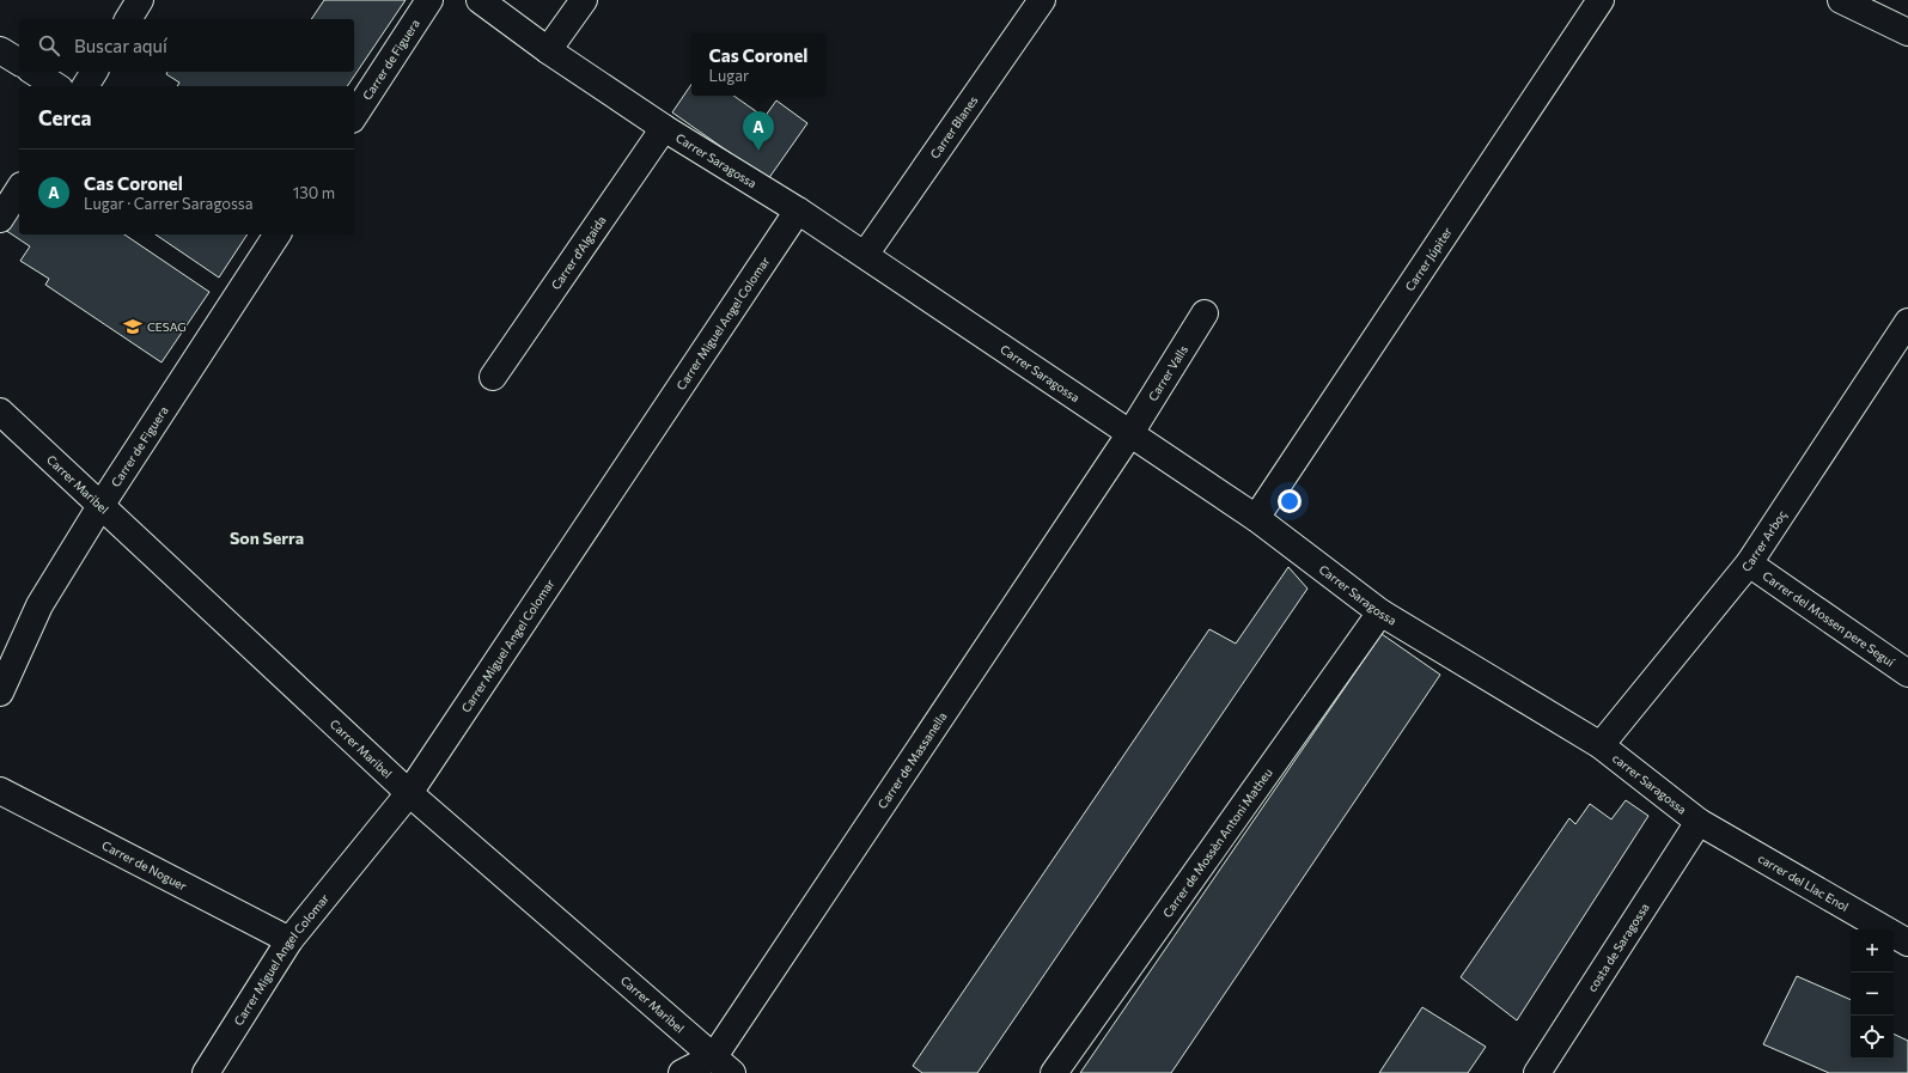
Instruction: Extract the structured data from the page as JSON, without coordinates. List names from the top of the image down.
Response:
{
  "streets": {
    "street": [
      "Carrer de Figuera",
      "Carrer Blanes",
      "Carrer Saragossa",
      "Carrer d'Algaida",
      "Carrer Júpiter",
      "Carrer Miguel Angel Colomar",
      "Carrer Valls",
      "Carrer Maribel",
      "Carrer Arboç",
      "Carrer del Mossen pere Seguí",
      "Carrer de Massanella",
      "carrer Saragossa",
      "Carrer de Mossèn Antoni Matheu",
      "Carrer de Noguer",
      "carrer del Llac Enol",
      "costa de Saragossa"
    ]
  },
  "crossings": [
    ["Carrer de Figuera", "Carrer Maribel"],
    ["Carrer Blanes", "Carrer Saragossa"],
    ["Carrer Saragossa", "Carrer d'Algaida"],
    ["Carrer Saragossa", "Carrer Júpiter"],
    ["Carrer Saragossa", "Carrer Miguel Angel Colomar"],
    ["Carrer Saragossa", "Carrer Valls"],
    ["Carrer Saragossa", "Carrer Arboç"],
    ["Carrer Saragossa", "Carrer de Massanella"],
    ["Carrer Saragossa", "carrer Saragossa"],
    ["Carrer Saragossa", "Carrer de Mossèn Antoni Matheu"],
    ["Carrer Miguel Angel Colomar", "Carrer Maribel"],
    ["Carrer Miguel Angel Colomar", "Carrer de Noguer"],
    ["Carrer Valls", "Carrer de Massanella"],
    ["Carrer Maribel", "Carrer de Massanella"],
    ["Carrer Arboç", "Carrer del Mossen pere Seguí"],
    ["Carrer Arboç", "carrer Saragossa"],
    ["carrer Saragossa", "carrer del Llac Enol"],
    ["carrer Saragossa", "costa de Saragossa"],
    ["carrer del Llac Enol", "costa de Saragossa"]
  ],
  "districts": ["Son Serra"],
  "places": {
    "school or university": ["CESAG"]
  },
  "page": {
    "search": "Buscar aquí",
    "popup": ["Cas Coronel", "Lugar"],
    "heading": "Cerca",
    "pins": "A",
    "list": [
      {
        "mark": "A",
        "name": "Cas Coronel",
        "note": "Lugar · Carrer Saragossa",
        "value": "130 m"
      }
    ],
    "map_buttons": ["+", "−"]
  }
}
